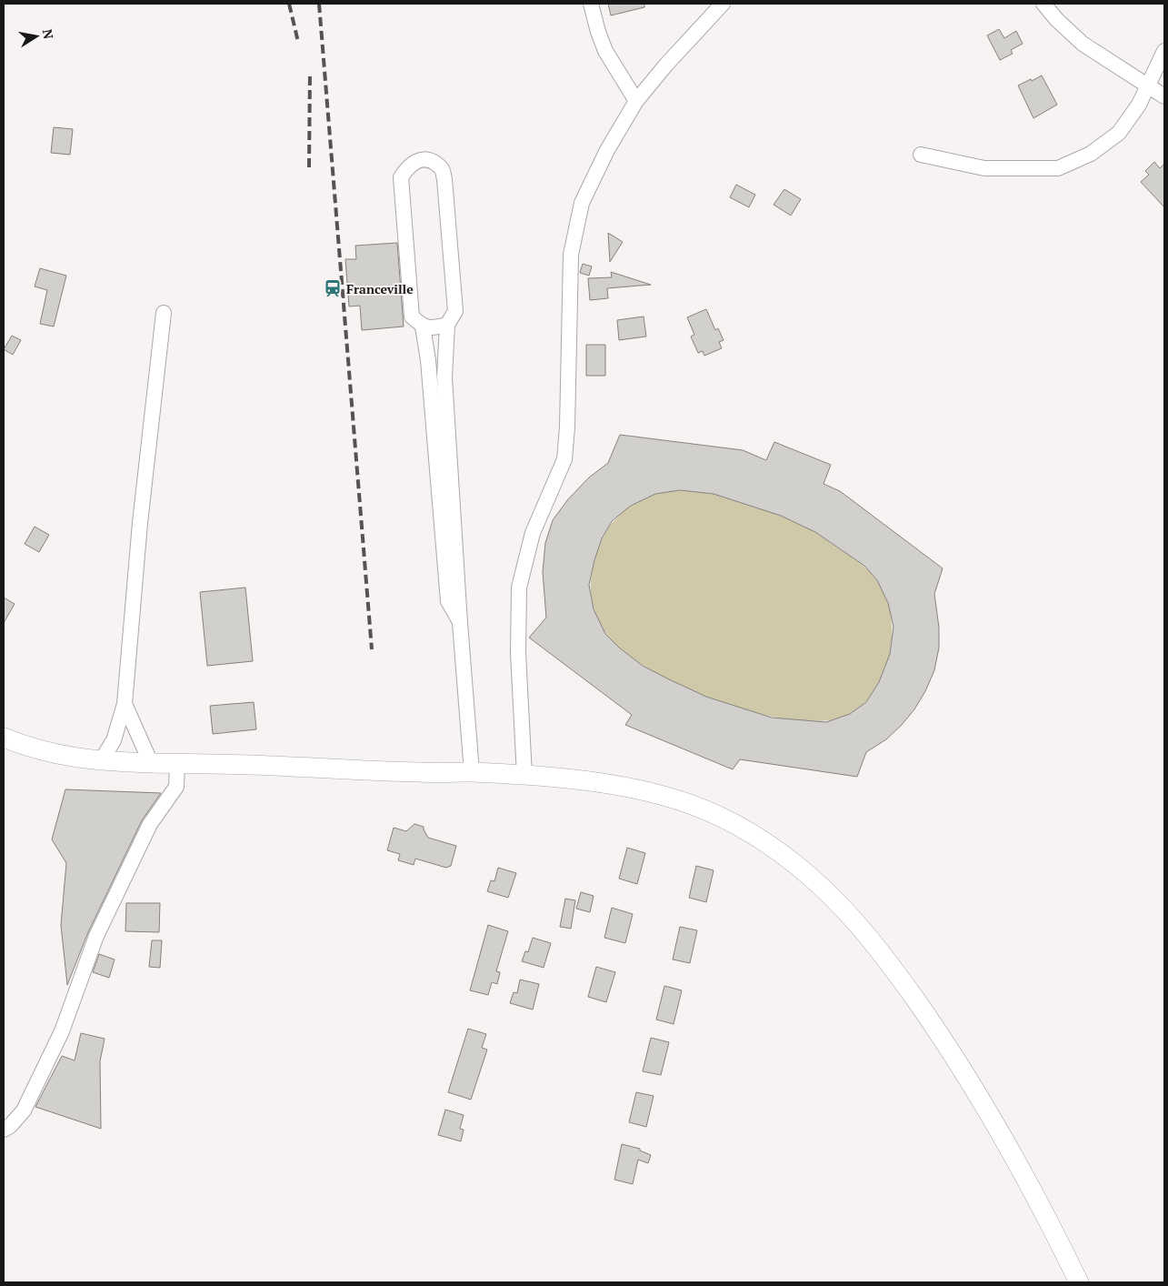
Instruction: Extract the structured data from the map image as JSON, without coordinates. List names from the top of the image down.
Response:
{
  "places": {
    "station": ["Franceville"]
  },
  "north": "right"
}
